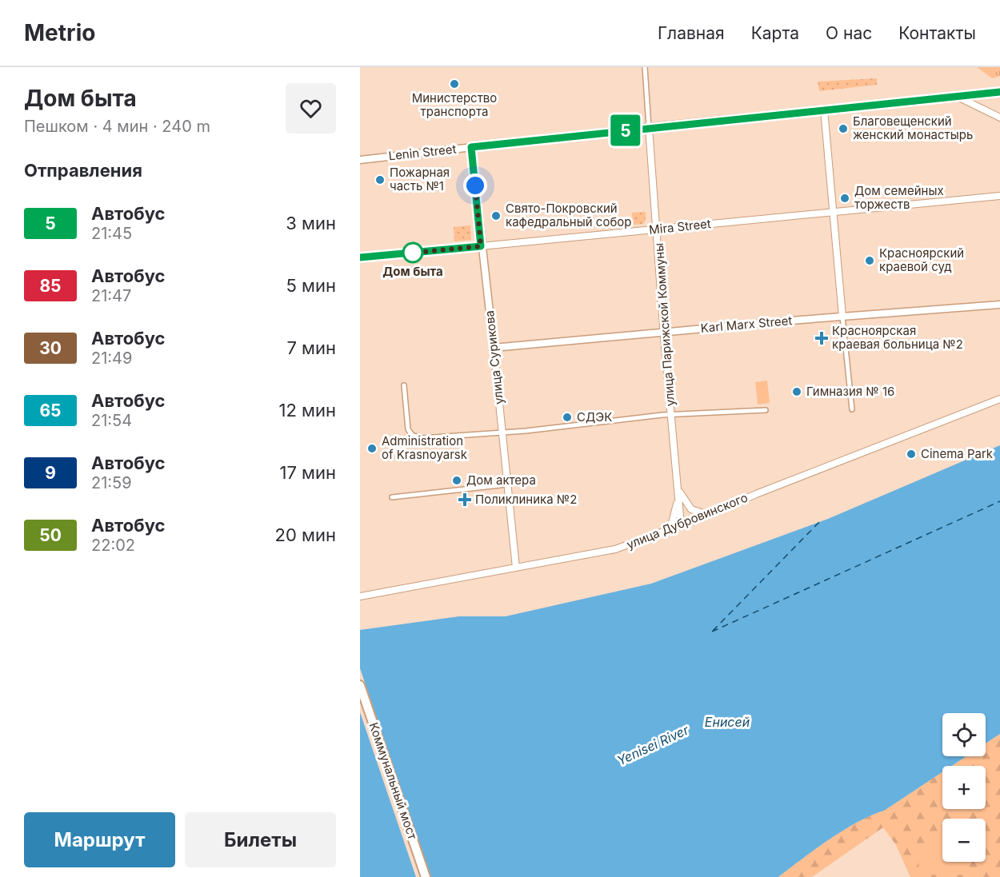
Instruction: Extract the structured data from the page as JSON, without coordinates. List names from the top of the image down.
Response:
{
  "streets": {
    "highway": ["Коммунальный мост"],
    "main road": [
      "Lenin Street",
      "Mira Street",
      "улица Парижской Коммуны",
      "Karl Marx Street",
      "улица Сурикова",
      "улица Дубровинского"
    ]
  },
  "crossings": [
    ["Lenin Street", "улица Парижской Коммуны"],
    ["Lenin Street", "улица Сурикова"],
    ["Mira Street", "улица Парижской Коммуны"],
    ["Mira Street", "улица Сурикова"],
    ["улица Парижской Коммуны", "Karl Marx Street"],
    ["улица Парижской Коммуны", "улица Дубровинского"],
    ["Karl Marx Street", "улица Сурикова"],
    ["улица Сурикова", "улица Дубровинского"]
  ],
  "water": ["Енисей", "Yenisei River"],
  "places": {
    "other": [
      "Министерство транспорта",
      "Благовещенский женский монастырь",
      "Пожарная часть №1",
      "Дом семейных торжеств",
      "Свято-Покровский кафедральный собор",
      "Дом быта",
      "Красноярский краевой суд",
      "Гимназия № 16",
      "СДЭК",
      "Administration of Krasnoyarsk",
      "Cinema Park",
      "Дом актера"
    ],
    "health": ["Красноярская краевая больница №2", "Поликлиника №2"]
  },
  "lines": ["bus line 5"],
  "page": {
    "header": "Metrio",
    "nav": [
      "Главная",
      "Карта",
      "О нас",
      "Контакты"
    ],
    "heading": [
      ["Дом быта", "Пешком · 4 мин · 240 m"],
      "Отправления"
    ],
    "on_map": "5",
    "list": [
      {
        "mark": "5",
        "name": "Автобус",
        "note": "21:45",
        "value": "3 мин"
      },
      {
        "mark": "85",
        "name": "Автобус",
        "note": "21:47",
        "value": "5 мин"
      },
      {
        "mark": "30",
        "name": "Автобус",
        "note": "21:49",
        "value": "7 мин"
      },
      {
        "mark": "65",
        "name": "Автобус",
        "note": "21:54",
        "value": "12 мин"
      },
      {
        "mark": "9",
        "name": "Автобус",
        "note": "21:59",
        "value": "17 мин"
      },
      {
        "mark": "50",
        "name": "Автобус",
        "note": "22:02",
        "value": "20 мин"
      }
    ],
    "map_buttons": ["+", "−"],
    "buttons": ["Маршрут", "Билеты"]
  }
}
